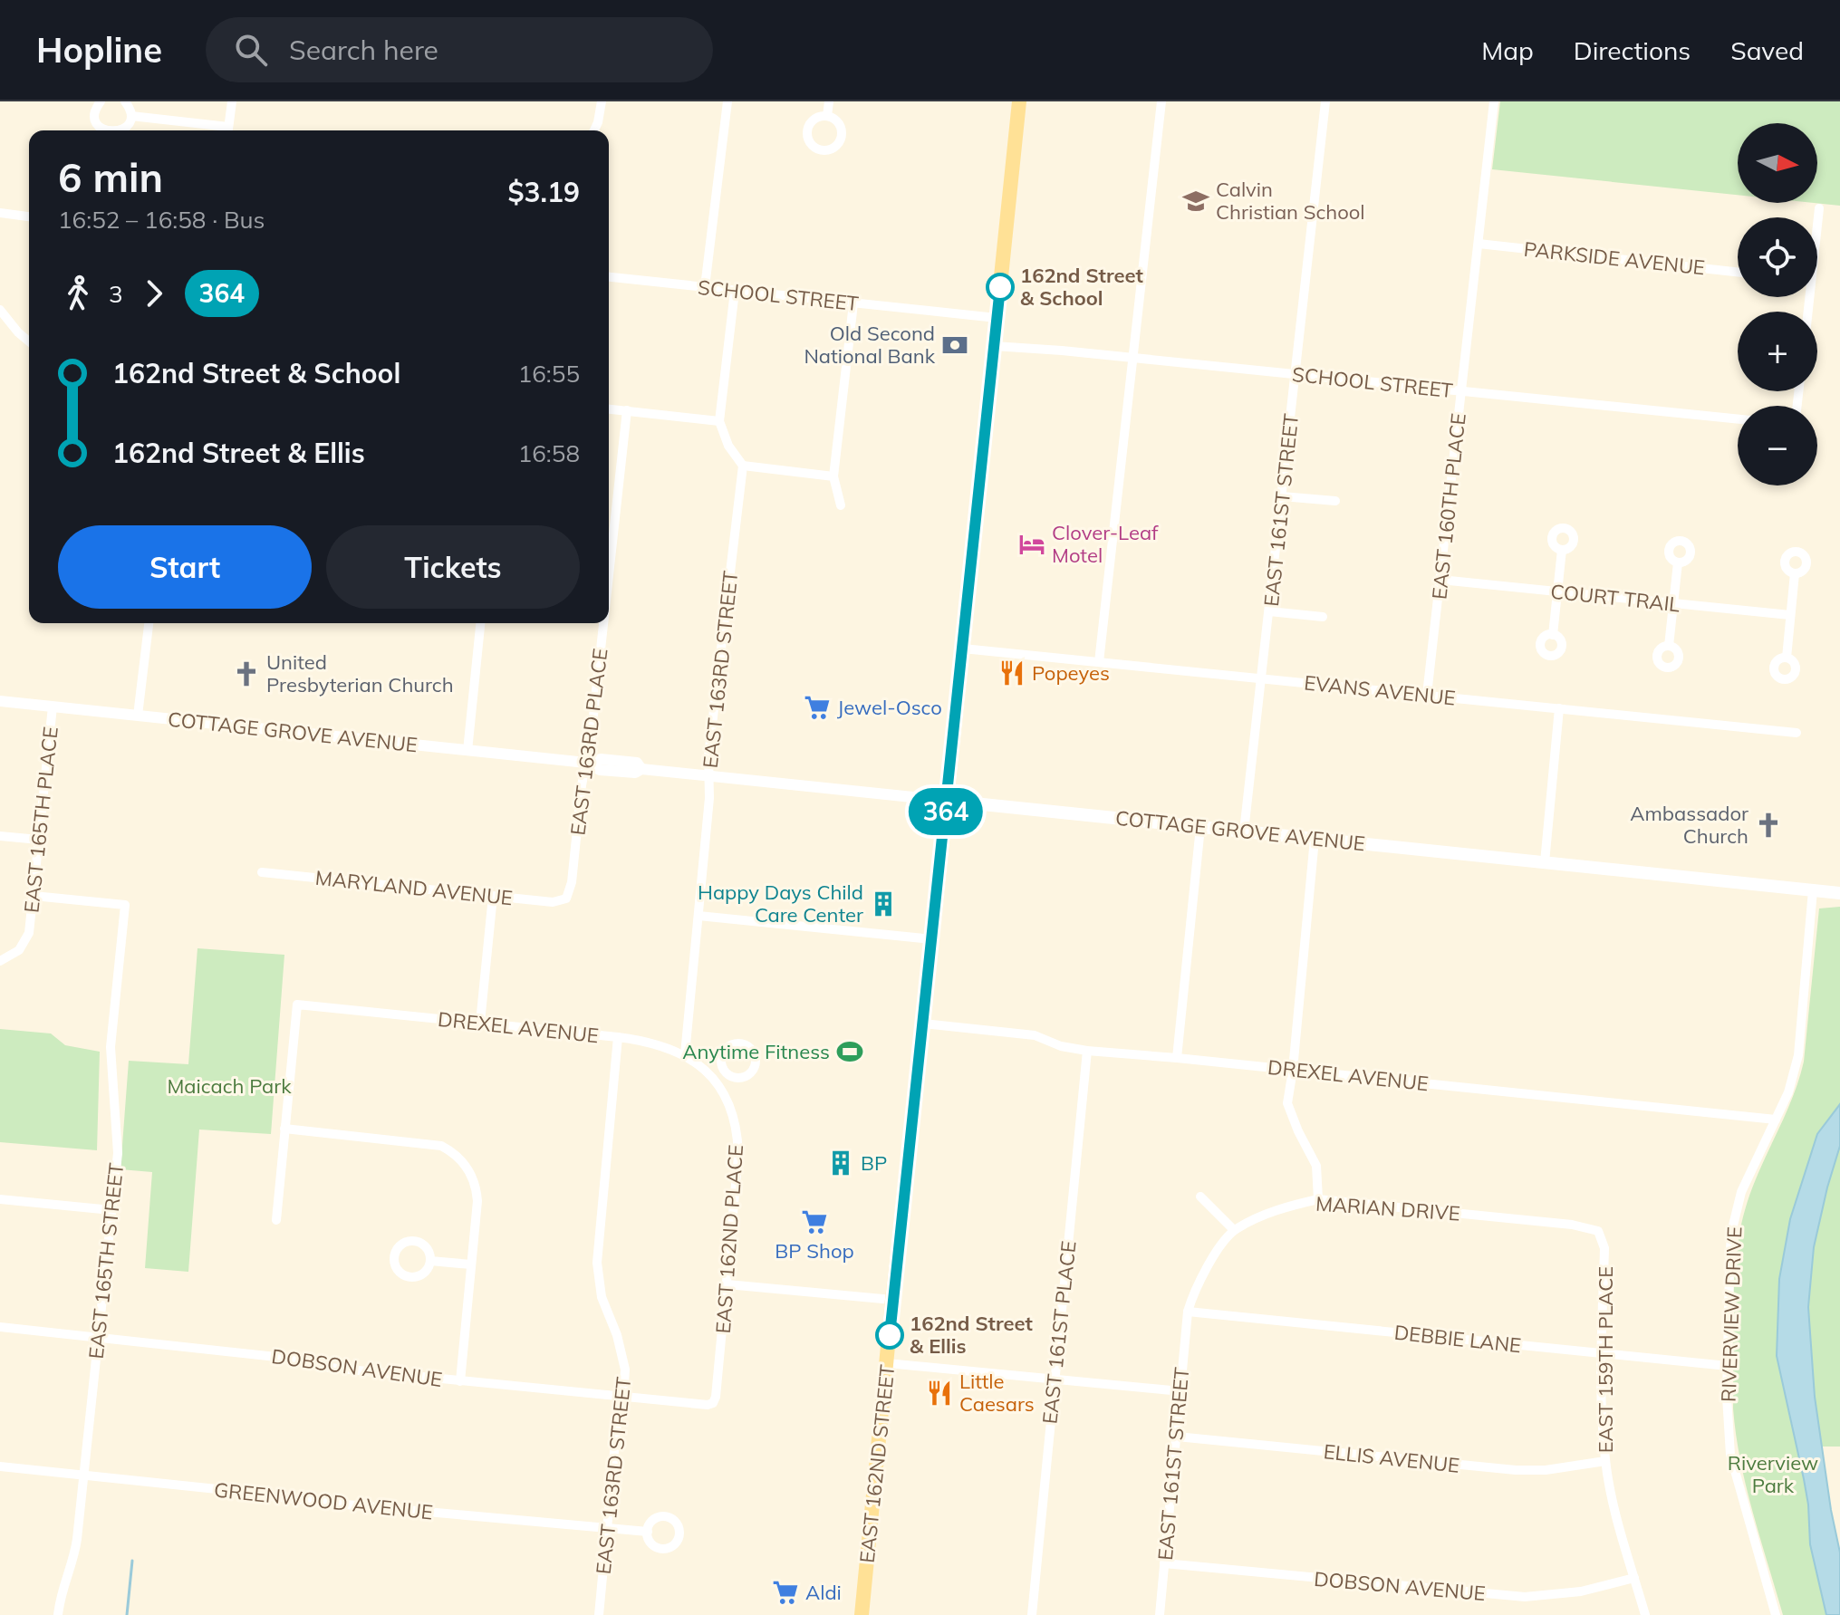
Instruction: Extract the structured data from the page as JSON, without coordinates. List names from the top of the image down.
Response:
{
  "streets": {
    "main road": ["COTTAGE GROVE AVENUE", "EAST 162ND STREET"],
    "street": [
      "PARKSIDE AVENUE",
      "SCHOOL STREET",
      "EAST 160TH PLACE",
      "EAST 161ST STREET",
      "COURT TRAIL",
      "EAST 163RD STREET",
      "EVANS AVENUE",
      "EAST 163RD PLACE",
      "EAST 165TH PLACE",
      "MARYLAND AVENUE",
      "DREXEL AVENUE",
      "MARIAN DRIVE",
      "EAST 162ND PLACE",
      "EAST 165TH STREET",
      "RIVERVIEW DRIVE",
      "EAST 161ST PLACE",
      "DEBBIE LANE",
      "EAST 159TH PLACE",
      "DOBSON AVENUE",
      "ELLIS AVENUE",
      "GREENWOOD AVENUE"
    ]
  },
  "crossings": [
    ["PARKSIDE AVENUE", "EAST 160TH PLACE"],
    ["SCHOOL STREET", "EAST 160TH PLACE"],
    ["SCHOOL STREET", "EAST 161ST STREET"],
    ["SCHOOL STREET", "EAST 162ND STREET"],
    ["EAST 160TH PLACE", "COURT TRAIL"],
    ["EAST 160TH PLACE", "EVANS AVENUE"],
    ["EAST 161ST STREET", "EVANS AVENUE"],
    ["EAST 161ST STREET", "COTTAGE GROVE AVENUE"],
    ["EAST 161ST STREET", "MARIAN DRIVE"],
    ["EAST 161ST STREET", "DEBBIE LANE"],
    ["EAST 161ST STREET", "DOBSON AVENUE"],
    ["EAST 161ST STREET", "ELLIS AVENUE"],
    ["EAST 163RD STREET", "COTTAGE GROVE AVENUE"],
    ["EAST 163RD STREET", "DREXEL AVENUE"],
    ["EAST 163RD STREET", "DOBSON AVENUE"],
    ["EAST 163RD STREET", "GREENWOOD AVENUE"],
    ["EVANS AVENUE", "EAST 162ND STREET"],
    ["COTTAGE GROVE AVENUE", "EAST 163RD PLACE"],
    ["COTTAGE GROVE AVENUE", "EAST 165TH PLACE"],
    ["COTTAGE GROVE AVENUE", "RIVERVIEW DRIVE"],
    ["COTTAGE GROVE AVENUE", "EAST 162ND STREET"],
    ["EAST 163RD PLACE", "MARYLAND AVENUE"],
    ["EAST 165TH PLACE", "EAST 165TH STREET"],
    ["DREXEL AVENUE", "EAST 162ND PLACE"],
    ["DREXEL AVENUE", "RIVERVIEW DRIVE"],
    ["DREXEL AVENUE", "EAST 161ST PLACE"],
    ["DREXEL AVENUE", "EAST 162ND STREET"],
    ["MARIAN DRIVE", "DEBBIE LANE"],
    ["MARIAN DRIVE", "EAST 159TH PLACE"],
    ["EAST 162ND PLACE", "DOBSON AVENUE"],
    ["EAST 165TH STREET", "DOBSON AVENUE"],
    ["EAST 165TH STREET", "GREENWOOD AVENUE"],
    ["RIVERVIEW DRIVE", "DEBBIE LANE"],
    ["DEBBIE LANE", "EAST 159TH PLACE"],
    ["EAST 159TH PLACE", "DOBSON AVENUE"],
    ["EAST 159TH PLACE", "ELLIS AVENUE"]
  ],
  "parks": ["Maicach Park", "Riverview Park"],
  "places": {
    "school or university": ["Calvin Christian School"],
    "other": ["162nd Street & School", "162nd Street & Ellis"],
    "bank": ["Old Second National Bank"],
    "hotel": ["Clover-Leaf Motel"],
    "restaurant": ["Popeyes", "Little Caesars"],
    "church": ["United Presbyterian Church", "Ambassador Church"],
    "supermarket": ["Jewel-Osco", "BP Shop", "Aldi"],
    "building": ["Happy Days Child Care Center", "BP"],
    "sports": ["Anytime Fitness"]
  },
  "lines": ["bus line 364"],
  "north": "right",
  "page": {
    "header": "Hopline",
    "search": "Search here",
    "nav": ["Map", "Directions", "Saved"],
    "on_map": "364",
    "map_buttons": ["+", "−"],
    "heading": ["6 min", "16:52 – 16:58 · Bus", "$3.19"],
    "legs": ["3", "364"],
    "list": [
      {
        "name": "162nd Street & School",
        "value": "16:55"
      },
      {
        "name": "162nd Street & Ellis",
        "value": "16:58"
      }
    ],
    "buttons": ["Start", "Tickets"]
  }
}
